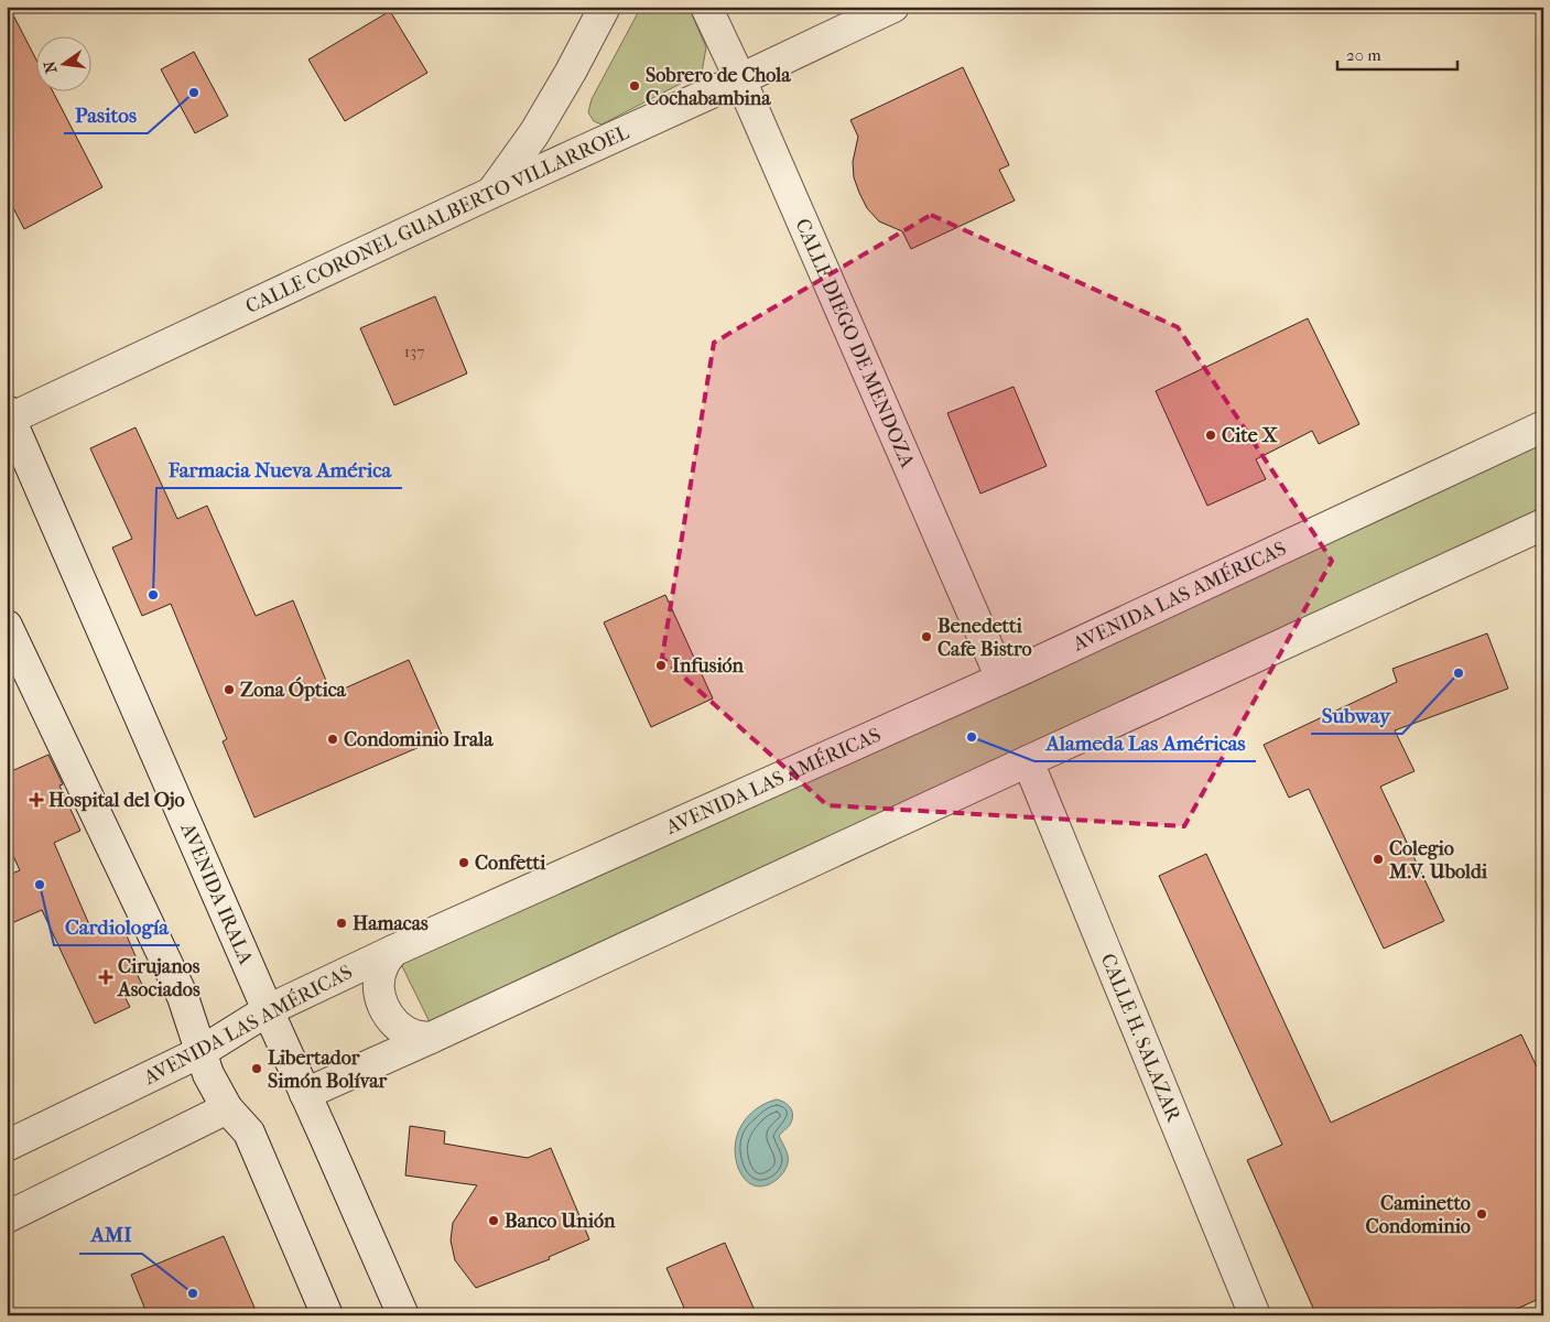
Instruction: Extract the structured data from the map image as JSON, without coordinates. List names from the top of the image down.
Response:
{
  "streets": {
    "street": [
      "CALLE CORONEL GUALBERTO VILLARROEL",
      "CALLE DIEGO DE MENDOZA",
      "AVENIDA LAS AMÉRICAS",
      "AVENIDA IRALA",
      "CALLE H. SALAZAR"
    ]
  },
  "crossings": [
    ["CALLE CORONEL GUALBERTO VILLARROEL", "CALLE DIEGO DE MENDOZA"],
    ["CALLE CORONEL GUALBERTO VILLARROEL", "AVENIDA IRALA"],
    ["CALLE DIEGO DE MENDOZA", "AVENIDA LAS AMÉRICAS"],
    ["AVENIDA LAS AMÉRICAS", "AVENIDA IRALA"]
  ],
  "places": {
    "other": [
      "Sobrero de Chola Cochabambina",
      "Pasitos",
      "Cite X",
      "Farmacia Nueva América",
      "Benedetti Cafe Bistro",
      "Infusión",
      "Subway",
      "Zona Óptica",
      "Alameda Las Américas",
      "Condominio Irala",
      "Colegio M.V. Uboldi",
      "Confetti",
      "Cardiología",
      "Hamacas",
      "Libertador Simón Bolívar",
      "Caminetto Condominio",
      "Banco Unión",
      "AMI"
    ],
    "health": ["Hospital del Ojo", "Cirujanos Asociados"]
  },
  "house_numbers": ["137"],
  "scale_bar": "20 m",
  "north": "left"
}
